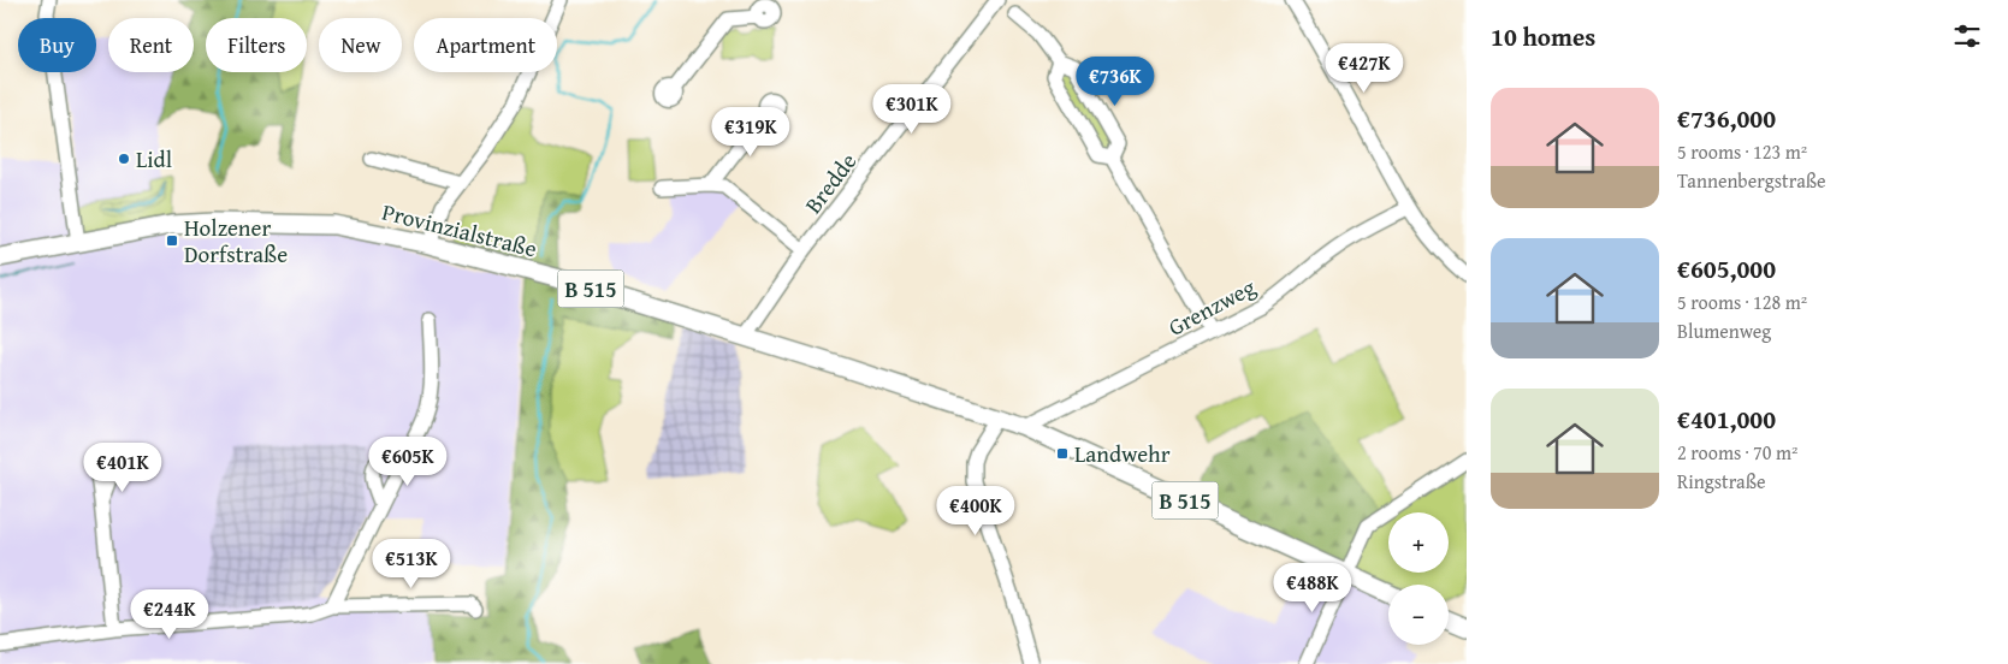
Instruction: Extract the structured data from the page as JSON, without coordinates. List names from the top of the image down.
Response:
{
  "streets": {
    "main road": ["Provinzialstraße", "B 515"],
    "street": ["Bredde", "Grenzweg"]
  },
  "crossings": [
    ["Bredde", "Provinzialstraße"],
    ["Provinzialstraße", "B 515"],
    ["B 515", "Grenzweg"]
  ],
  "places": {
    "other": ["Lidl"],
    "transit": ["Holzener Dorfstraße", "Landwehr"]
  },
  "page": {
    "heading": "10 homes",
    "chip": [
      "Buy",
      "Rent",
      "Filters",
      "New",
      "Apartment"
    ],
    "price": [
      "€427K",
      "€736K",
      "€301K",
      "€319K",
      "€605K",
      "€401K",
      "€400K",
      "€513K",
      "€488K",
      "€244K"
    ],
    "list": [
      {
        "name": "€736,000",
        "note": "5 rooms · 123 m² · Tannenbergstraße"
      },
      {
        "name": "€605,000",
        "note": "5 rooms · 128 m² · Blumenweg"
      },
      {
        "name": "€401,000",
        "note": "2 rooms · 70 m² · Ringstraße"
      }
    ],
    "map_buttons": ["+", "−"]
  }
}
